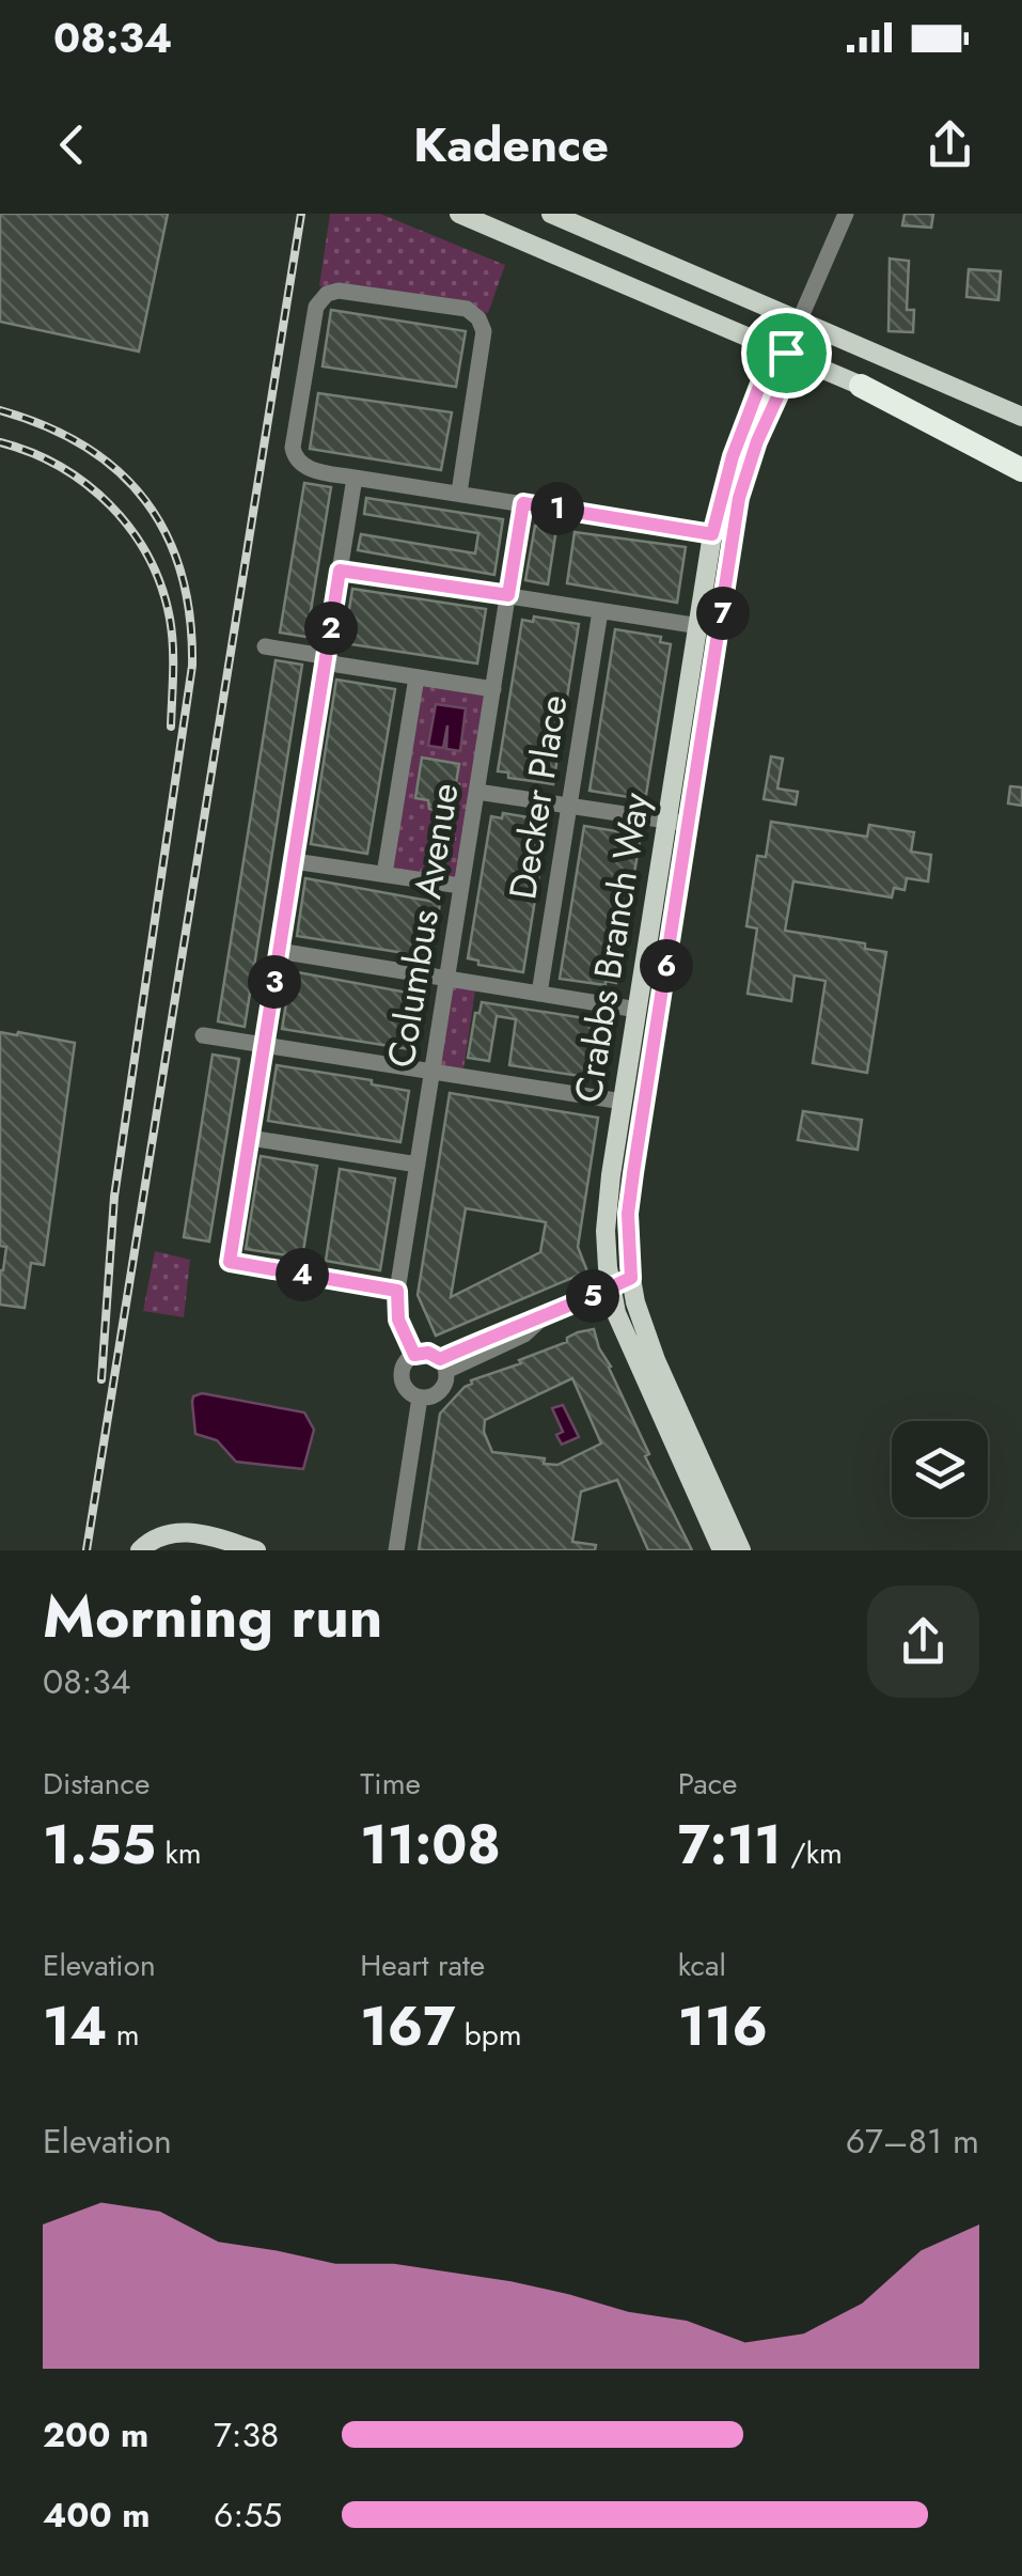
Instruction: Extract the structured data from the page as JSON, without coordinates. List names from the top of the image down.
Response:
{
  "streets": {
    "main road": ["Crabbs Branch Way"],
    "street": ["Decker Place", "Columbus Avenue"]
  },
  "page": {
    "status": "08:34",
    "header": "Kadence",
    "pins": [
      "1",
      "7",
      "2",
      "6",
      "3",
      "4",
      "5"
    ],
    "heading": ["Morning run", "08:34"],
    "stats": [
      ["Distance", "1.55 km"],
      ["Time", "11:08"],
      ["Pace", "7:11 /km"],
      ["Elevation", "14 m"],
      ["Heart rate", "167 bpm"],
      ["kcal", "116"]
    ],
    "chart": ["Elevation", "67–81 m"],
    "list": [
      {
        "name": "200 m",
        "note": "7:38"
      },
      {
        "name": "400 m",
        "note": "6:55"
      }
    ]
  }
}
